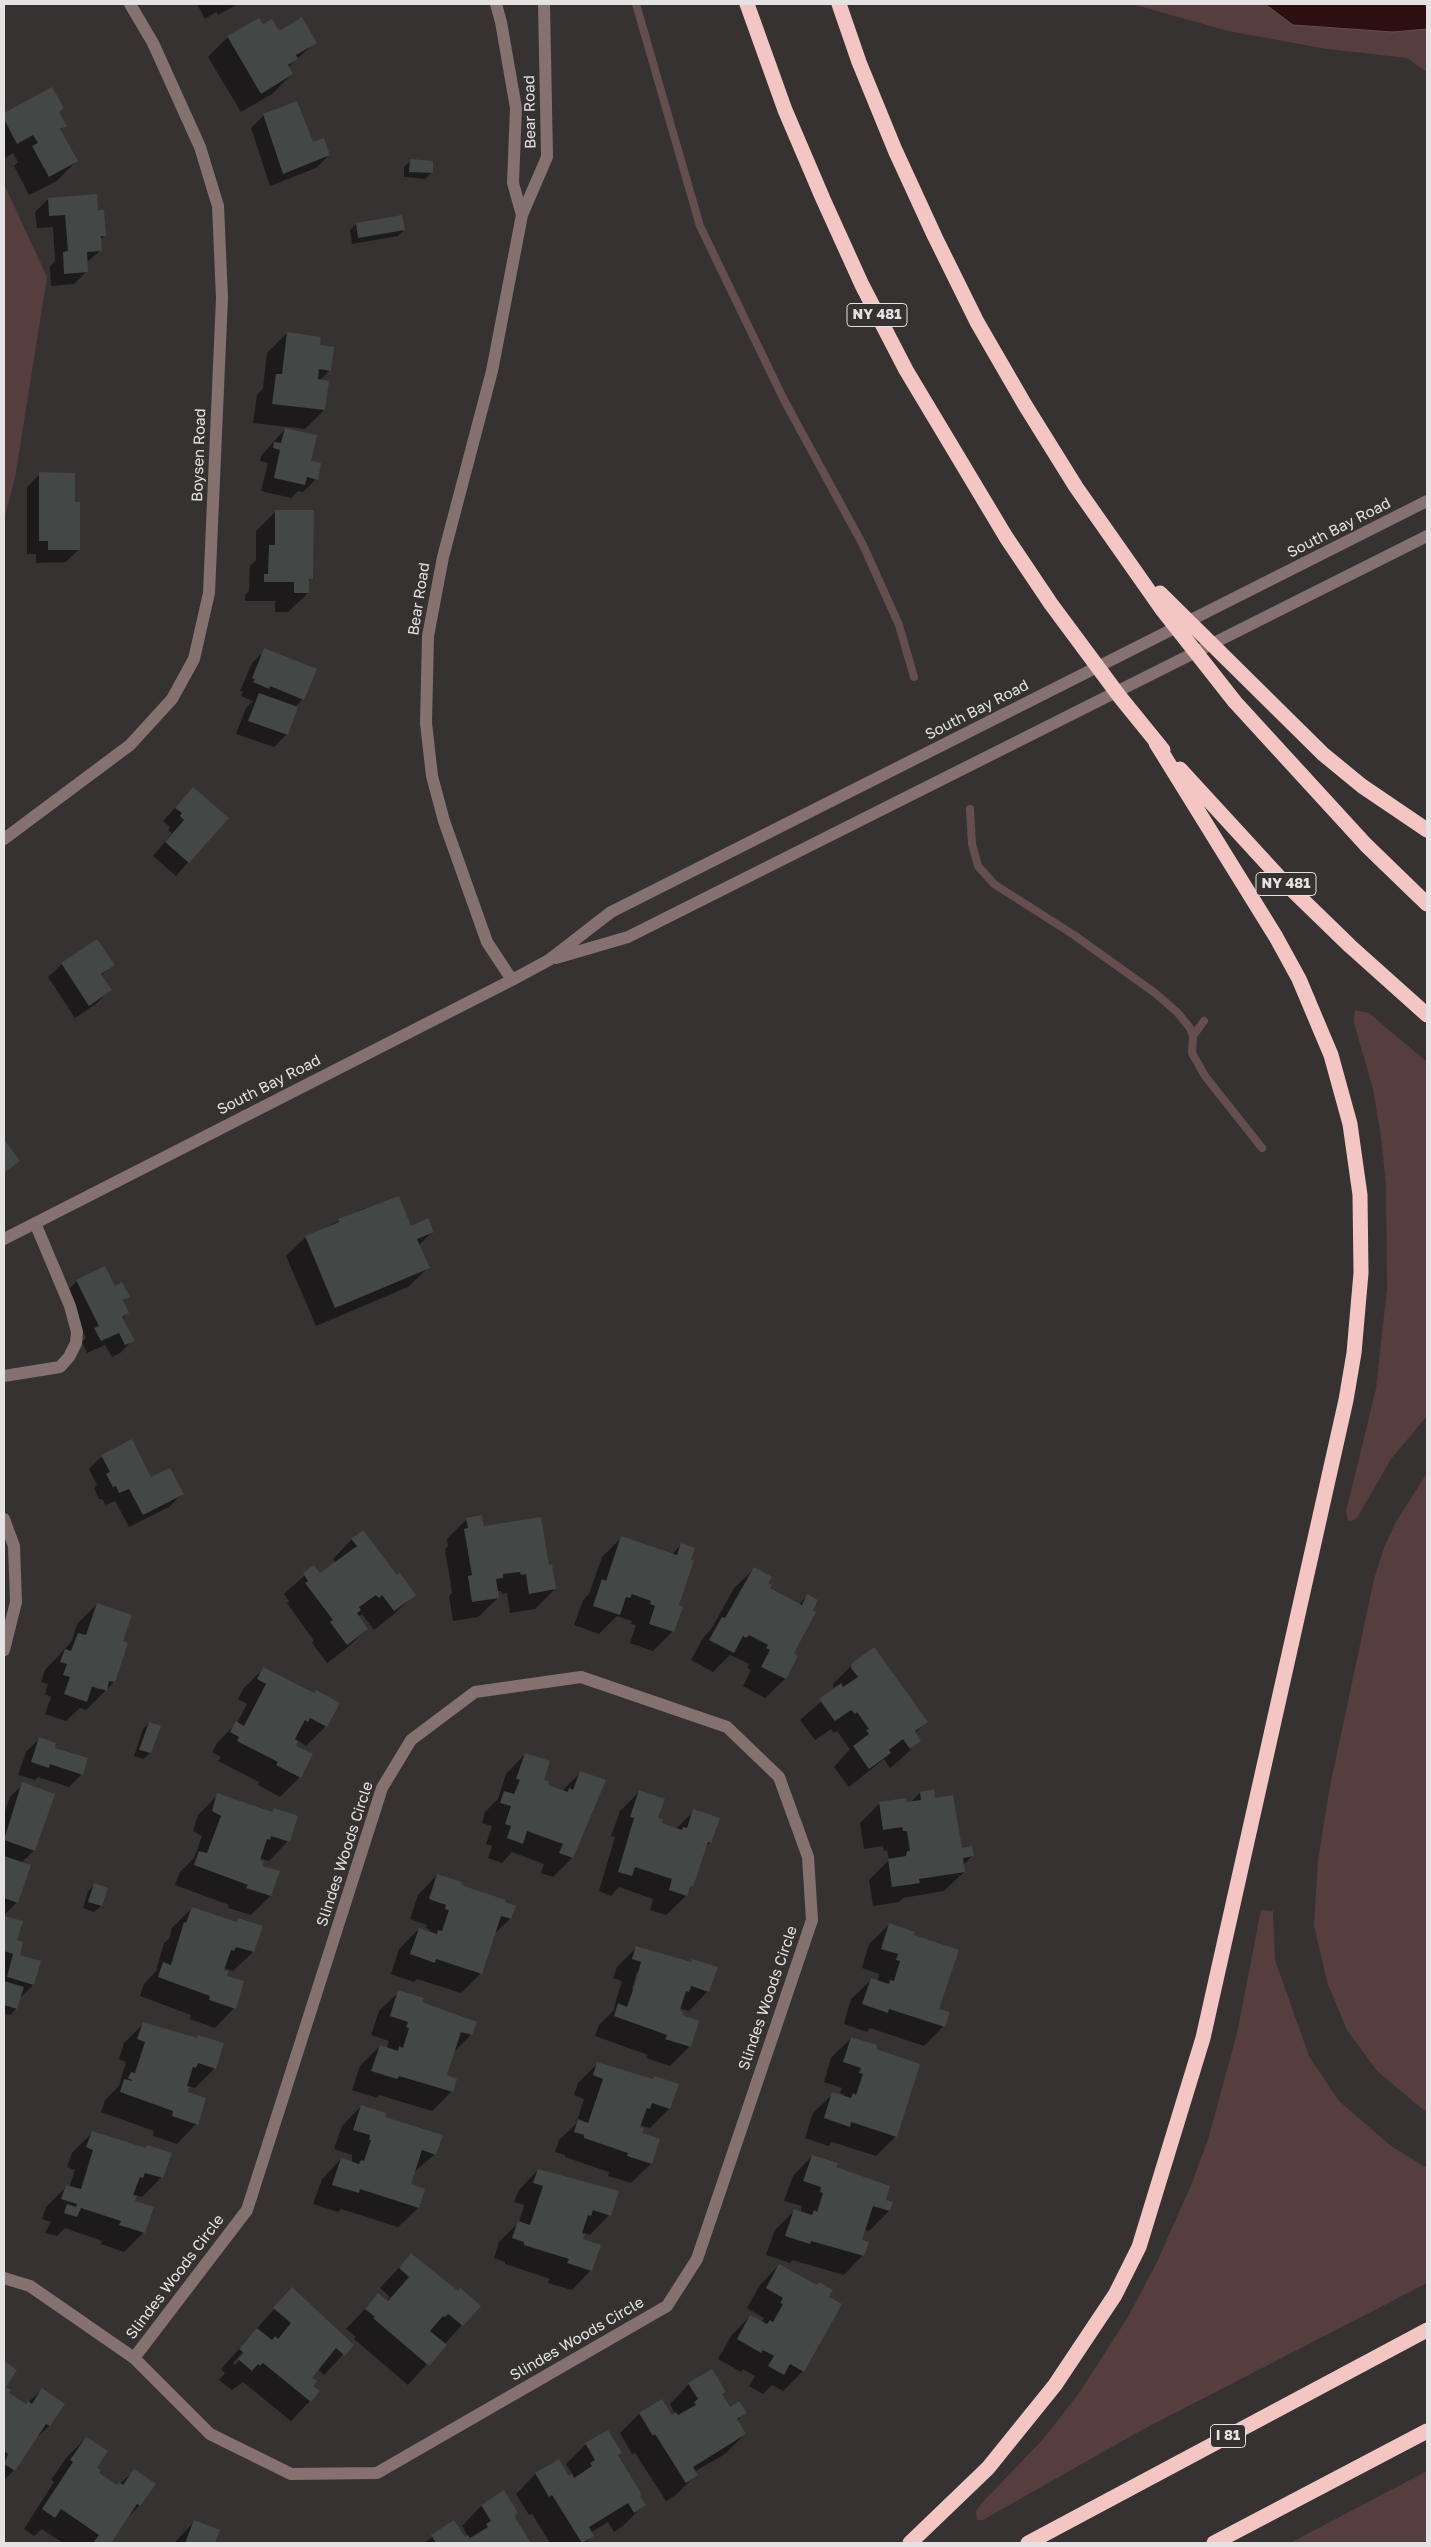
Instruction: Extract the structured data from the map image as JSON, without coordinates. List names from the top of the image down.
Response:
{
  "streets": {
    "highway": ["NY 481", "I 81"],
    "street": [
      "Bear Road",
      "Boysen Road",
      "South Bay Road",
      "Slindes Woods Circle"
    ]
  },
  "crossings": [
    ["Bear Road", "South Bay Road"]
  ]
}
